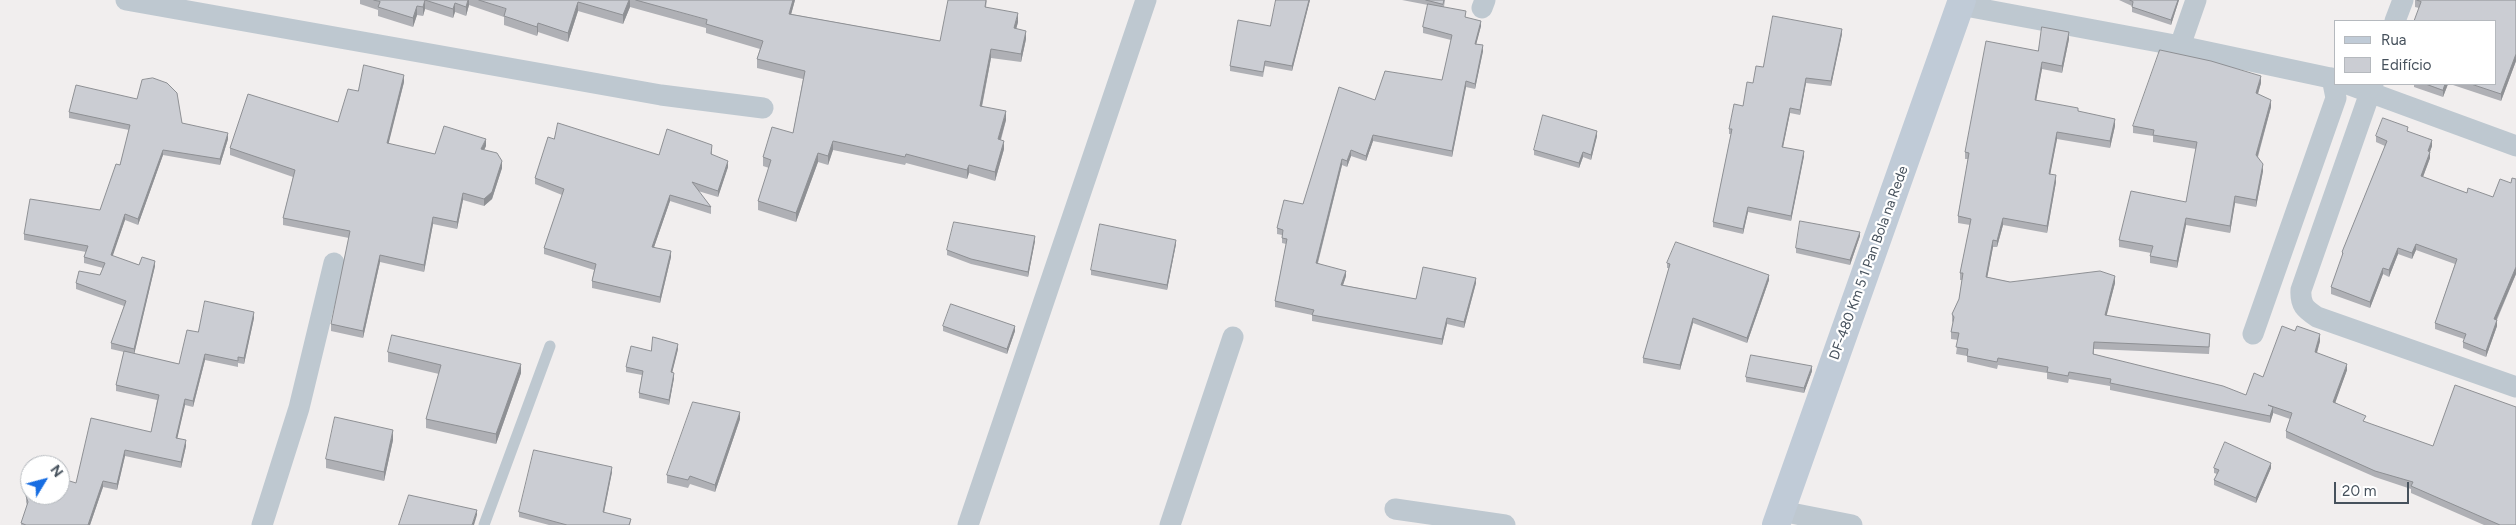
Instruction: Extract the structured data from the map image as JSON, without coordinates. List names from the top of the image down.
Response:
{
  "streets": {
    "street": ["DF-480 Km 5 1 Pan Bola na Rede"]
  },
  "legend": ["Rua", "Edifício"],
  "scale_bar": "20 m",
  "north": "top right"
}
